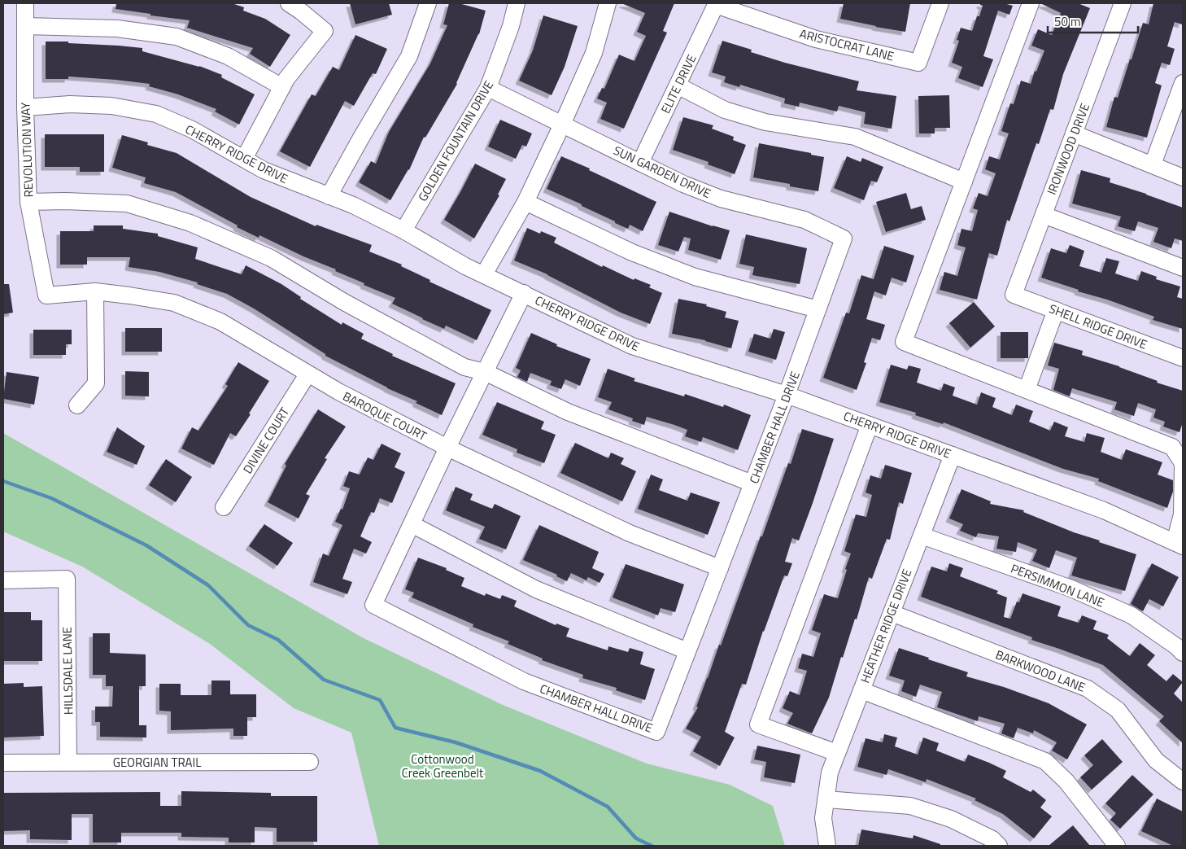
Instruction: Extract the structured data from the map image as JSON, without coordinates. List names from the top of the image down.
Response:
{
  "streets": {
    "street": [
      "ARISTOCRAT LANE",
      "ELITE DRIVE",
      "GOLDEN FOUNTAIN DRIVE",
      "IRONWOOD DRIVE",
      "REVOLUTION WAY",
      "CHERRY RIDGE DRIVE",
      "SUN GARDEN DRIVE",
      "SHELL RIDGE DRIVE",
      "BAROQUE COURT",
      "CHAMBER HALL DRIVE",
      "DIVINE COURT",
      "PERSIMMON LANE",
      "HEATHER RIDGE DRIVE",
      "HILLSDALE LANE",
      "BARKWOOD LANE",
      "GEORGIAN TRAIL"
    ]
  },
  "crossings": [
    ["ARISTOCRAT LANE", "ELITE DRIVE"],
    ["ELITE DRIVE", "SUN GARDEN DRIVE"],
    ["GOLDEN FOUNTAIN DRIVE", "CHERRY RIDGE DRIVE"],
    ["GOLDEN FOUNTAIN DRIVE", "SUN GARDEN DRIVE"],
    ["IRONWOOD DRIVE", "SHELL RIDGE DRIVE"],
    ["REVOLUTION WAY", "CHERRY RIDGE DRIVE"],
    ["REVOLUTION WAY", "BAROQUE COURT"],
    ["CHERRY RIDGE DRIVE", "CHAMBER HALL DRIVE"],
    ["CHERRY RIDGE DRIVE", "HEATHER RIDGE DRIVE"],
    ["SUN GARDEN DRIVE", "CHAMBER HALL DRIVE"],
    ["BAROQUE COURT", "CHAMBER HALL DRIVE"],
    ["BAROQUE COURT", "DIVINE COURT"],
    ["PERSIMMON LANE", "HEATHER RIDGE DRIVE"],
    ["HEATHER RIDGE DRIVE", "BARKWOOD LANE"],
    ["HILLSDALE LANE", "GEORGIAN TRAIL"]
  ],
  "parks": ["Cottonwood Creek Greenbelt"],
  "scale_bar": "50 m"
}
